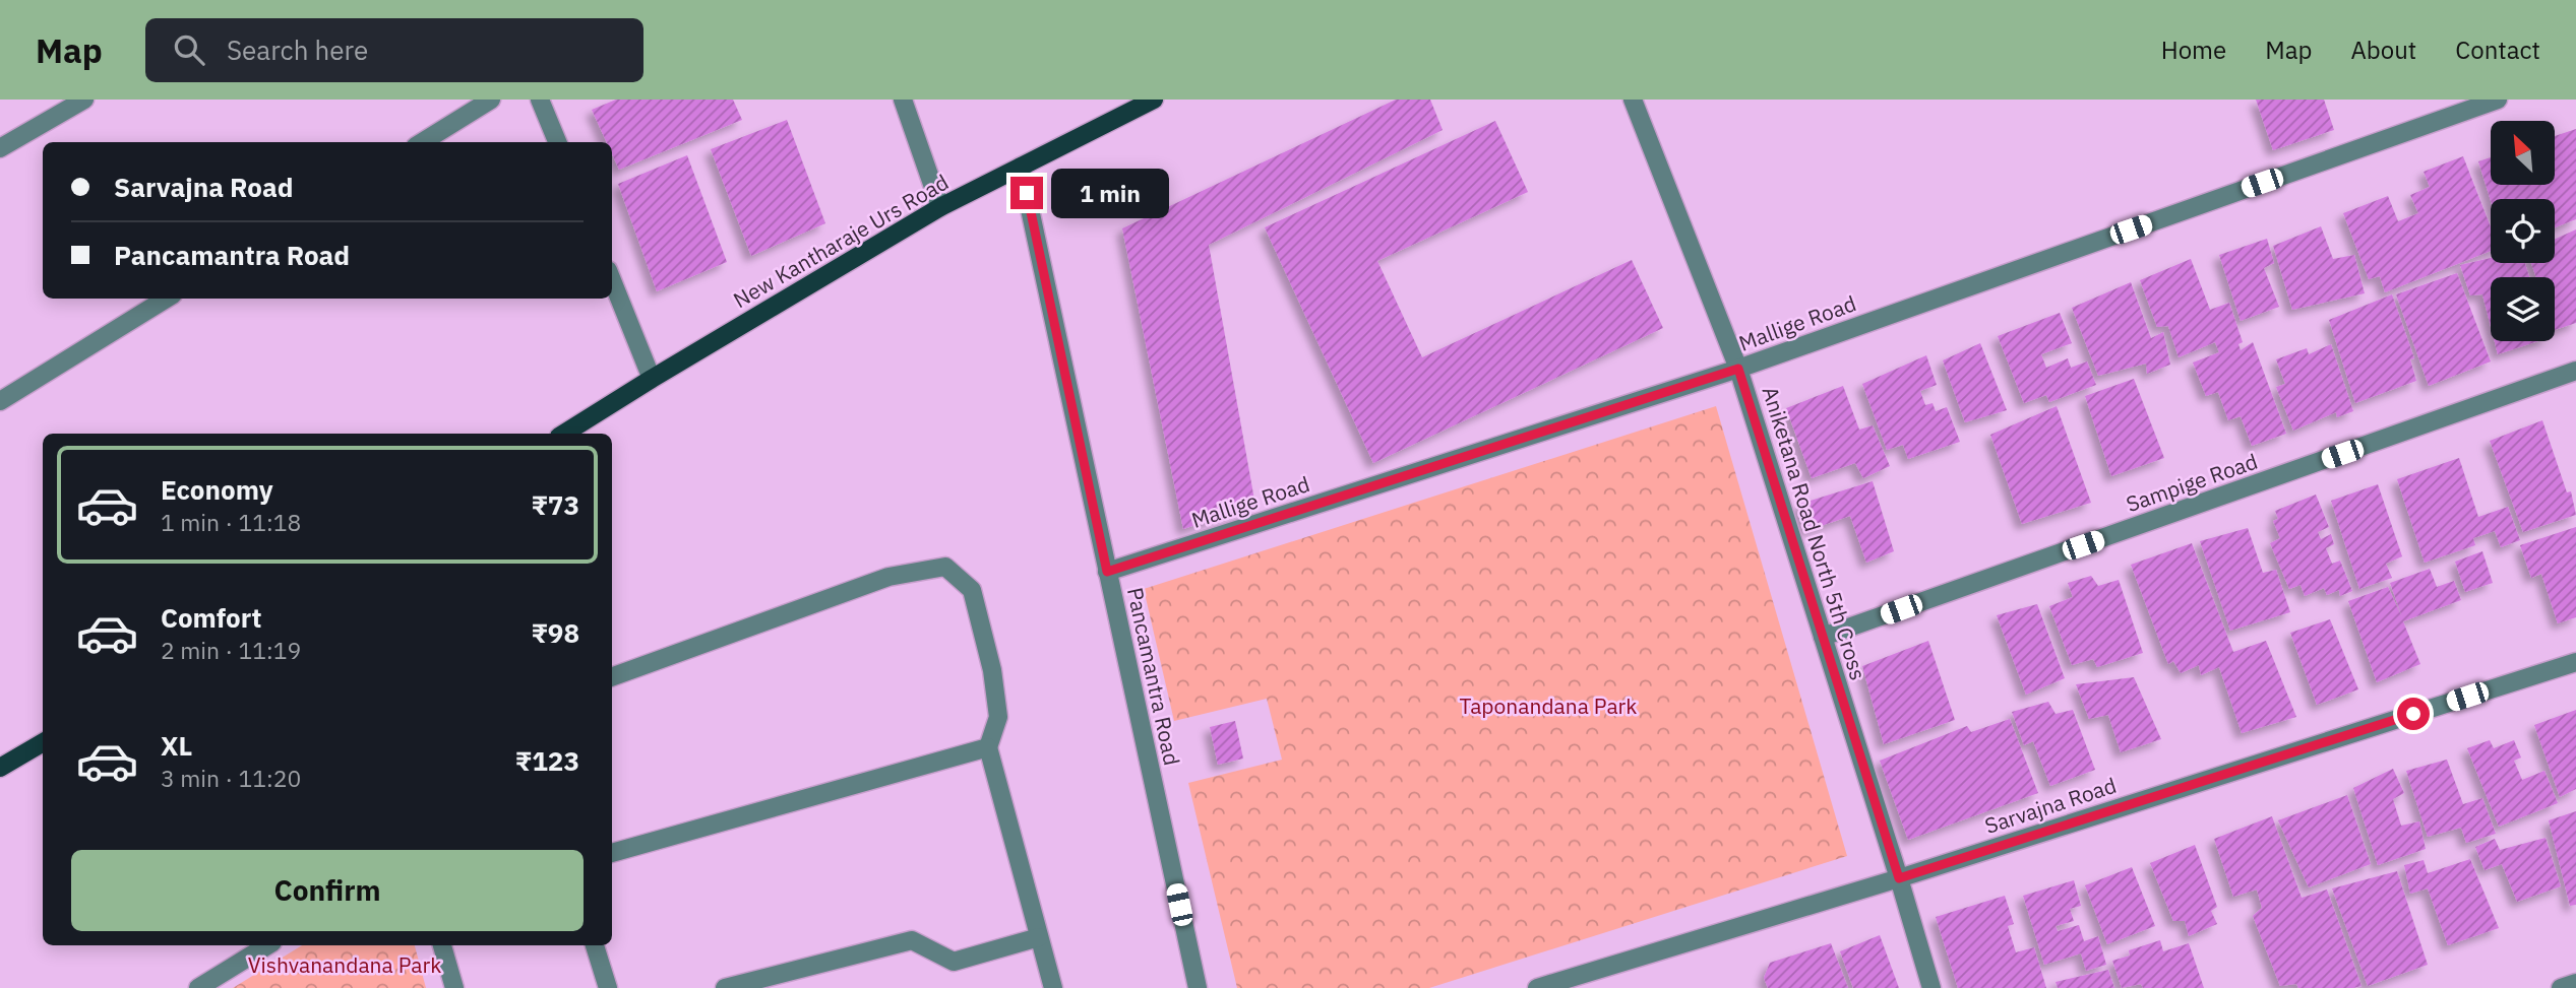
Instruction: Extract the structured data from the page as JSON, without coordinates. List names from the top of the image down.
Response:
{
  "streets": {
    "main road": ["New Kantharaje Urs Road"],
    "street": [
      "Mallige Road",
      "Sampige Road",
      "Aniketana Road North 5th Cross",
      "Pancamantra Road",
      "Sarvajna Road"
    ]
  },
  "crossings": [
    ["New Kantharaje Urs Road", "Pancamantra Road"],
    ["Mallige Road", "Aniketana Road North 5th Cross"],
    ["Mallige Road", "Pancamantra Road"],
    ["Sampige Road", "Aniketana Road North 5th Cross"],
    ["Aniketana Road North 5th Cross", "Sarvajna Road"]
  ],
  "parks": ["Taponandana Park", "Vishvanandana Park"],
  "north": "top left",
  "page": {
    "header": "Map",
    "search": "Search here",
    "nav": [
      "Home",
      "Map",
      "About",
      "Contact"
    ],
    "banner": ["Sarvajna Road", "Pancamantra Road"],
    "bubble": "1 min",
    "list": [
      {
        "name": "Economy",
        "note": "1 min · 11:18",
        "value": "₹73"
      },
      {
        "name": "Comfort",
        "note": "2 min · 11:19",
        "value": "₹98"
      },
      {
        "name": "XL",
        "note": "3 min · 11:20",
        "value": "₹123"
      }
    ],
    "buttons": "Confirm"
  }
}
